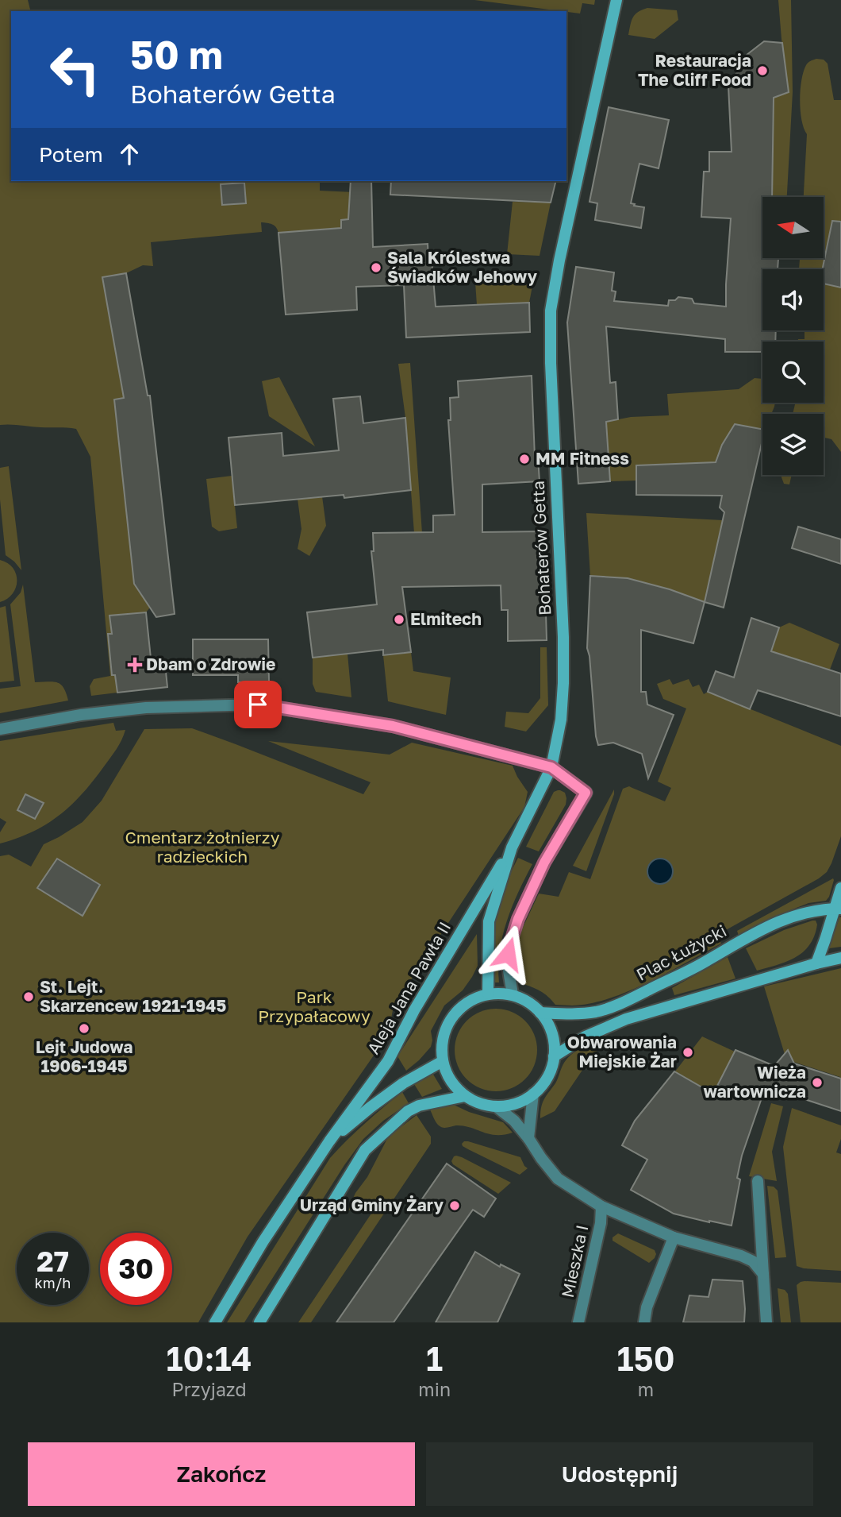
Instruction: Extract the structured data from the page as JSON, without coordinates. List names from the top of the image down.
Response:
{
  "streets": {
    "street": [
      "Bohaterów Getta",
      "Plac Łużycki",
      "Aleja Jana Pawła II",
      "Mieszka I"
    ]
  },
  "crossings": [
    ["Bohaterów Getta", "Plac Łużycki"],
    ["Bohaterów Getta", "Aleja Jana Pawła II"],
    ["Plac Łużycki", "Aleja Jana Pawła II"]
  ],
  "parks": ["Cmentarz żołnierzy radzieckich", "Park Przypałacowy"],
  "places": {
    "other": [
      "Restauracja The Cliff Food",
      "Sala Królestwa Świadków Jehowy",
      "MM Fitness",
      "Elmitech",
      "St. Lejt. Skarzencew 1921-1945",
      "Lejt Judowa 1906-1945",
      "Obwarowania Miejskie Żar",
      "Wieża wartownicza",
      "Urząd Gminy Żary"
    ],
    "health": ["Dbam o Zdrowie"]
  },
  "north": "left",
  "page": {
    "turn": ["50 m", "Bohaterów Getta"],
    "then": "Potem",
    "speed": "27 km/h",
    "limit": "30",
    "eta": [
      "10:14",
      "Przyjazd",
      "1",
      "min",
      "150",
      "m"
    ],
    "buttons": ["Zakończ", "Udostępnij"]
  }
}
